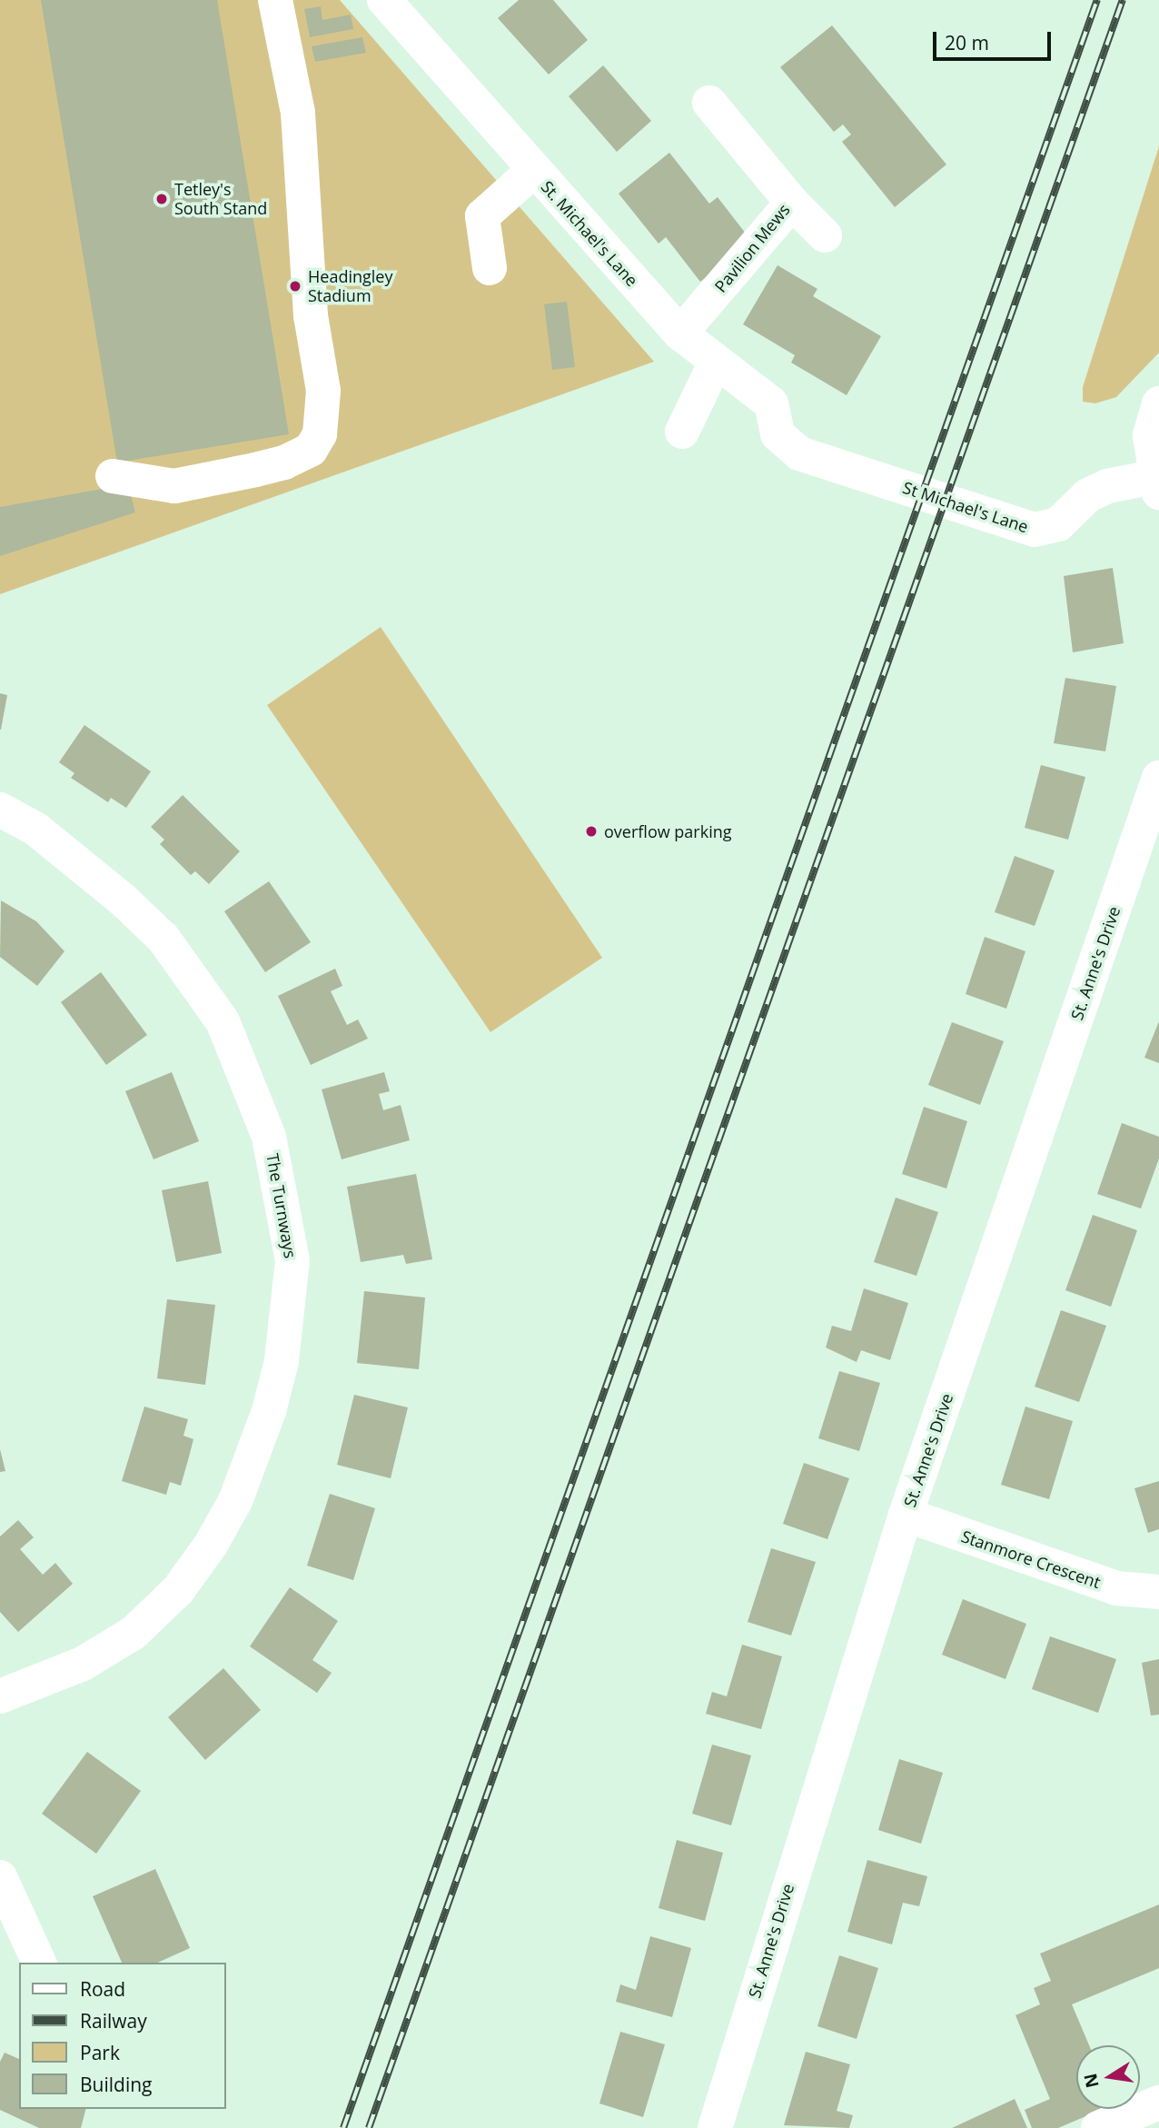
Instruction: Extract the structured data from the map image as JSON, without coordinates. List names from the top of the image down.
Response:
{
  "streets": {
    "street": [
      "St. Michael's Lane",
      "Pavilion Mews",
      "St Michael's Lane",
      "St. Anne's Drive",
      "The Turnways",
      "Stanmore Crescent"
    ]
  },
  "crossings": [
    ["St. Michael's Lane", "Pavilion Mews"],
    ["St. Michael's Lane", "St Michael's Lane"],
    ["St. Anne's Drive", "Stanmore Crescent"]
  ],
  "places": ["Tetley's South Stand", "Headingley Stadium", "overflow parking"],
  "legend": [
    "Road",
    "Railway",
    "Park",
    "Building"
  ],
  "scale_bar": "20 m",
  "north": "left"
}
